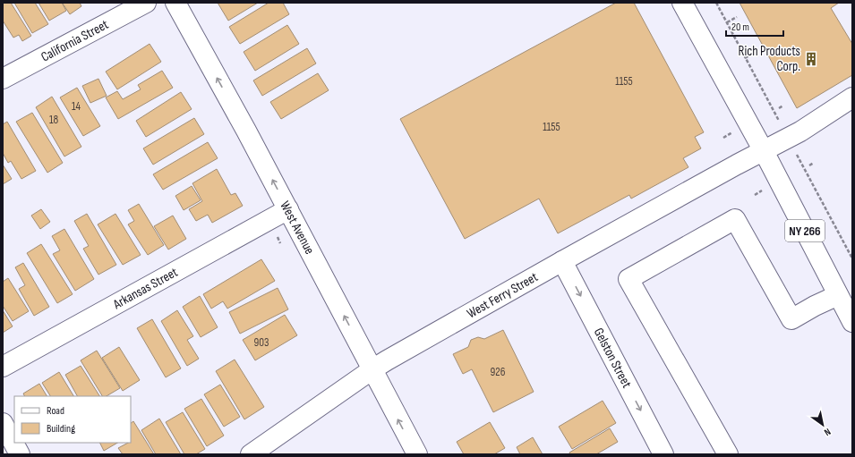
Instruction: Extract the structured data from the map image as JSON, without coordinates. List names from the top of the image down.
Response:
{
  "streets": {
    "street": [
      "California Street",
      "West Avenue",
      "NY 266",
      "Arkansas Street",
      "West Ferry Street",
      "Gelston Street"
    ]
  },
  "crossings": [
    ["West Avenue", "Arkansas Street"],
    ["West Avenue", "West Ferry Street"],
    ["NY 266", "West Ferry Street"],
    ["West Ferry Street", "Gelston Street"]
  ],
  "one_way": ["West Avenue", "Gelston Street"],
  "places": {
    "building": ["Rich Products Corp."]
  },
  "house_numbers": [
    "1155",
    "14",
    "18",
    "1155",
    "903",
    "926"
  ],
  "legend": ["Road", "Building"],
  "scale_bar": "20 m",
  "north": "bottom right"
}
